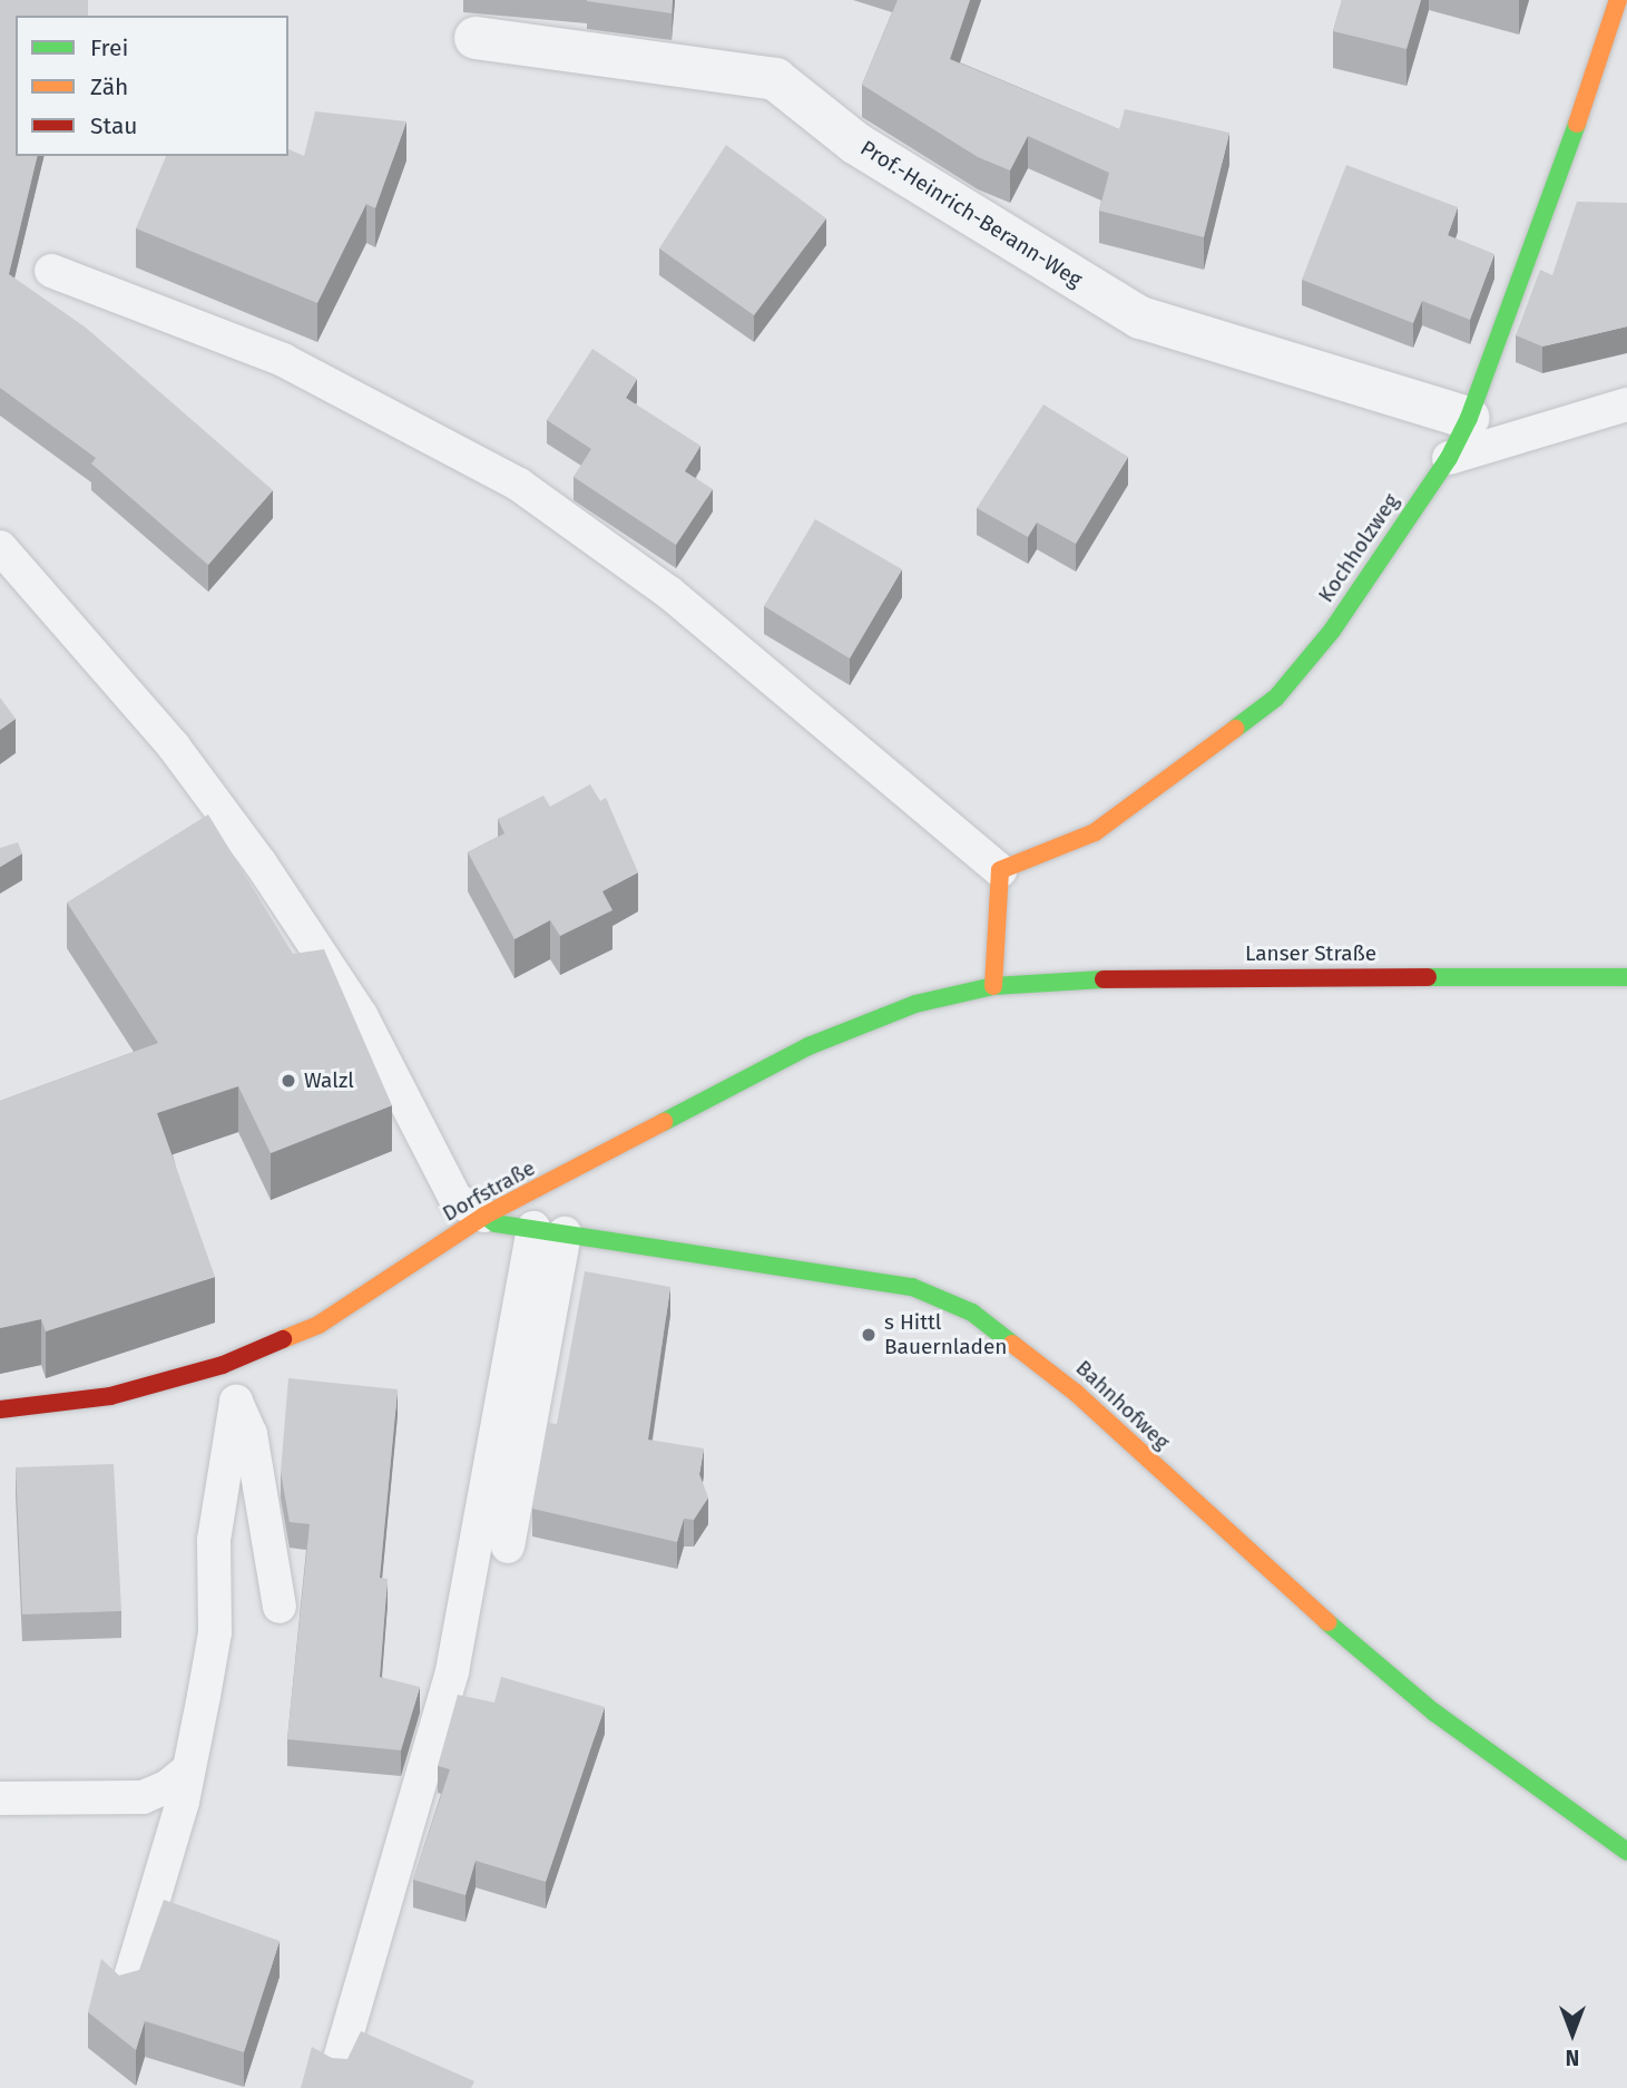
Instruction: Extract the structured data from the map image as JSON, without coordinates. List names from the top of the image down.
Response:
{
  "streets": {
    "street": [
      "Prof.-Heinrich-Berann-Weg",
      "Kochholzweg",
      "Lanser Straße",
      "Dorfstraße",
      "Bahnhofweg"
    ]
  },
  "crossings": [
    ["Prof.-Heinrich-Berann-Weg", "Kochholzweg"],
    ["Lanser Straße", "Dorfstraße"],
    ["Dorfstraße", "Bahnhofweg"]
  ],
  "places": ["Walzl", "s Hittl Bauernladen"],
  "legend": ["Frei", "Zäh", "Stau"],
  "north": "bottom"
}
